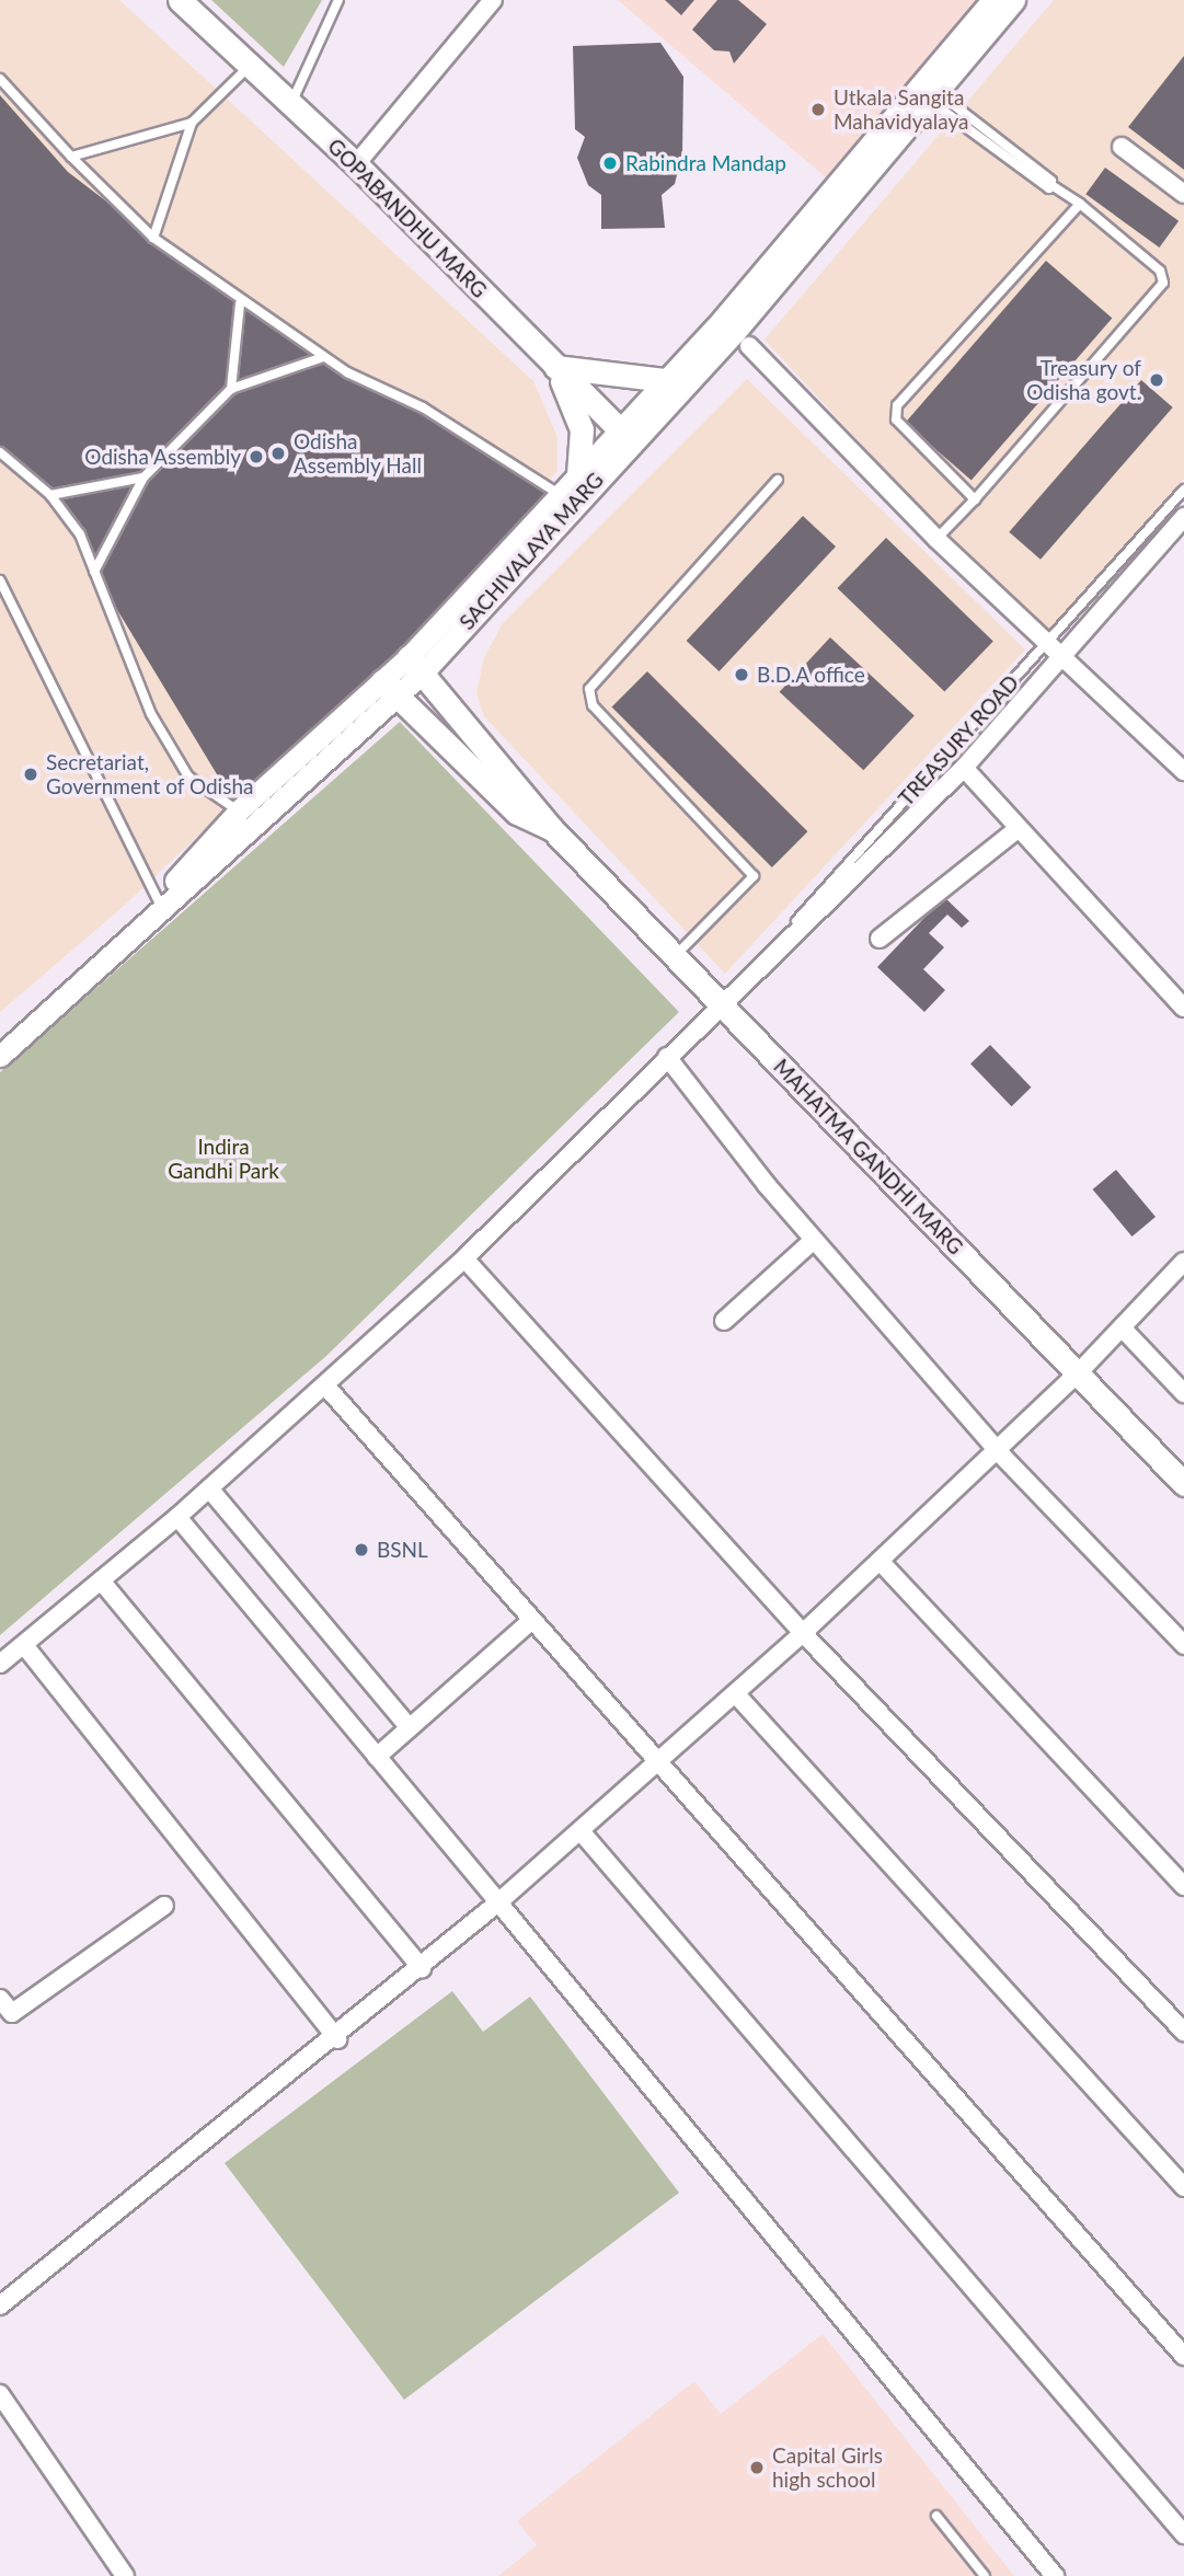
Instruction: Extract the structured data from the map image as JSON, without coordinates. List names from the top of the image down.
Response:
{
  "streets": {
    "main road": ["GOPABANDHU MARG", "MAHATMA GANDHI MARG"],
    "street": ["SACHIVALAYA MARG"],
    "lane": ["TREASURY ROAD"]
  },
  "crossings": [
    ["GOPABANDHU MARG", "SACHIVALAYA MARG"],
    ["SACHIVALAYA MARG", "MAHATMA GANDHI MARG"],
    ["TREASURY ROAD", "MAHATMA GANDHI MARG"]
  ],
  "parks": ["Indira Gandhi Park"],
  "places": [
    "Utkala Sangita Mahavidyalaya",
    "Rabindra Mandap",
    "Treasury of Odisha govt.",
    "Odisha Assembly Hall",
    "Odisha Assembly",
    "B.D.A office",
    "Secretariat, Government of Odisha",
    "BSNL",
    "Capital Girls high school"
  ]
}
